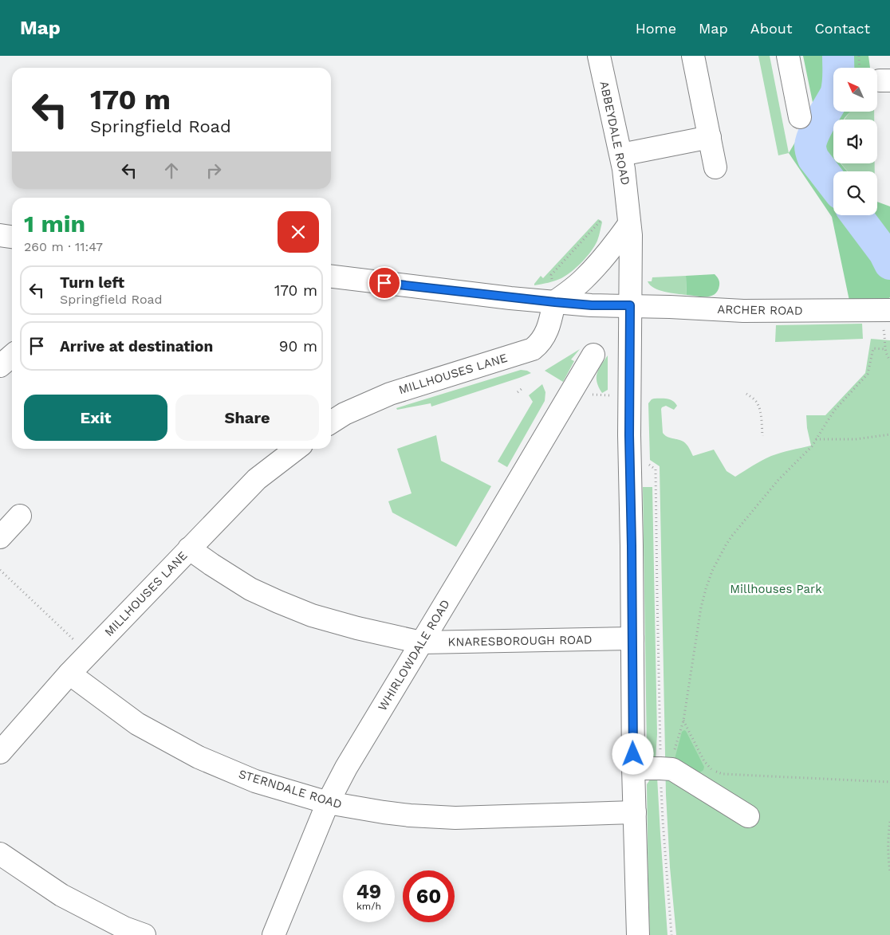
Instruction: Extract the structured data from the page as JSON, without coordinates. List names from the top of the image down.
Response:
{
  "streets": {
    "street": [
      "ABBEYDALE ROAD",
      "ARCHER ROAD",
      "MILLHOUSES LANE",
      "KNARESBOROUGH ROAD",
      "WHIRLOWDALE ROAD",
      "STERNDALE ROAD"
    ]
  },
  "crossings": [
    ["ABBEYDALE ROAD", "ARCHER ROAD"],
    ["ABBEYDALE ROAD", "KNARESBOROUGH ROAD"],
    ["ABBEYDALE ROAD", "STERNDALE ROAD"],
    ["ARCHER ROAD", "MILLHOUSES LANE"],
    ["MILLHOUSES LANE", "KNARESBOROUGH ROAD"],
    ["MILLHOUSES LANE", "STERNDALE ROAD"],
    ["KNARESBOROUGH ROAD", "WHIRLOWDALE ROAD"],
    ["WHIRLOWDALE ROAD", "STERNDALE ROAD"]
  ],
  "parks": ["Millhouses Park"],
  "north": "top left",
  "page": {
    "header": "Map",
    "nav": [
      "Home",
      "Map",
      "About",
      "Contact"
    ],
    "turn": ["170 m", "Springfield Road"],
    "heading": ["1 min", "260 m · 11:47"],
    "list": [
      {
        "name": "Turn left",
        "note": "Springfield Road",
        "value": "170 m"
      },
      {
        "name": "Arrive at destination",
        "value": "90 m"
      }
    ],
    "buttons": ["Exit", "Share"],
    "speed": "49 km/h",
    "limit": "60"
  }
}
